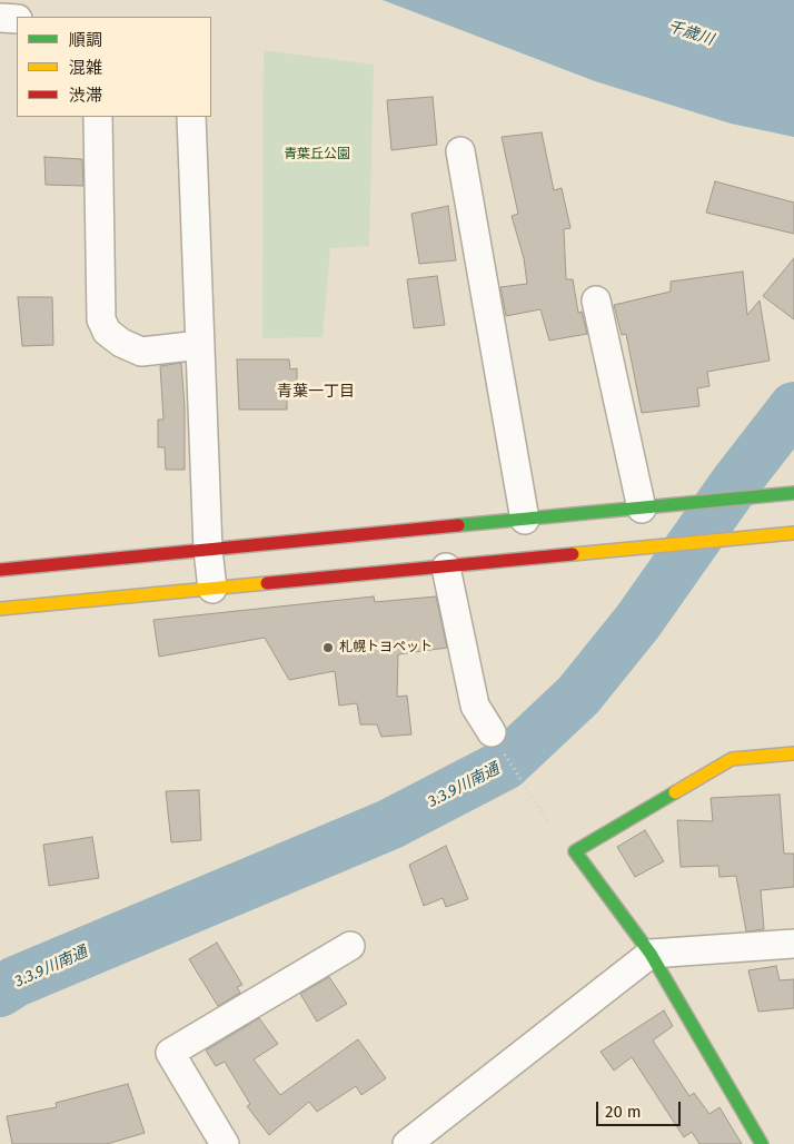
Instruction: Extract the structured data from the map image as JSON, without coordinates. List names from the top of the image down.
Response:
{
  "districts": ["青葉一丁目"],
  "water": ["千歳川", "3.3.9川南通"],
  "parks": ["青葉丘公園"],
  "places": ["札幌トヨペット"],
  "legend": ["順調", "混雑", "渋滞"],
  "scale_bar": "20 m"
}
